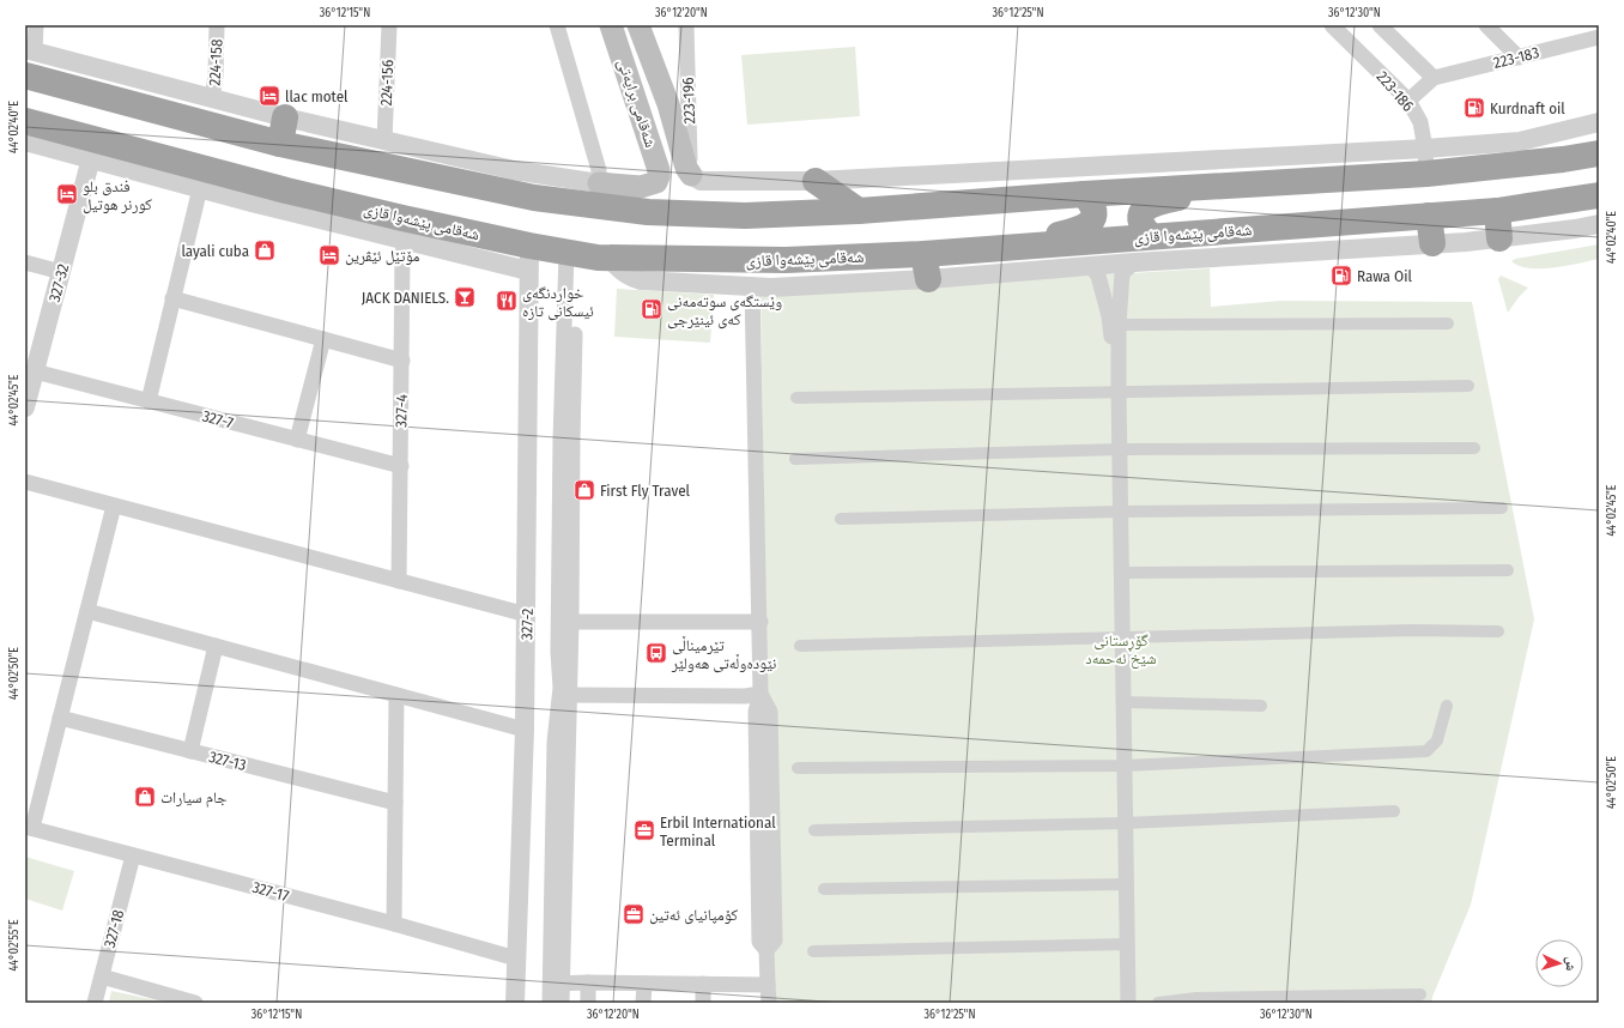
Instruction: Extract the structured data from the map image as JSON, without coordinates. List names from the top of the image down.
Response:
{
  "streets": {
    "highway": ["شەقامی پێشەوا قازی"],
    "main road": ["شەقامی برایەتی"],
    "street": [
      "223-183",
      "224-158",
      "224-156",
      "223-186",
      "223-196",
      "327-32",
      "327-4",
      "327-7",
      "327-2",
      "327-13",
      "327-17",
      "327-18"
    ]
  },
  "crossings": [
    ["223-196", "شەقامی برایەتی"],
    ["شەقامی پێشەوا قازی", "327-2"],
    ["327-32", "327-7"],
    ["327-4", "327-7"],
    ["327-2", "327-17"],
    ["327-17", "327-18"]
  ],
  "parks": ["گۆڕستانی شێخ ئەحمەد"],
  "places": {
    "hotel": ["llac motel", "فندق بلو كورنر هوتيل", "مۆتێل ئێڤرین"],
    "fuel station": ["Kurdnaft oil", "Rawa Oil", "وێستگەی سوتەمەنی کەی ئینێرجی"],
    "shop": ["layali cuba", "First Fly Travel", "جام سيارات"],
    "bar": ["JACK DANIELS."],
    "restaurant": ["خواردنگەی ئیسکانی تازە"],
    "bus stop": ["تێرمیناڵی نێودەوڵەتی هەولێر"],
    "office": ["Erbil International Terminal", "کۆمپانیای ئەتین"]
  },
  "north": "right",
  "coordinates": [
    "36°12'15\"N",
    "36°12'20\"N",
    "36°12'25\"N",
    "36°12'30\"N",
    "44°02'40\"E",
    "44°02'45\"E",
    "44°02'50\"E",
    "44°02'55\"E"
  ]
}
